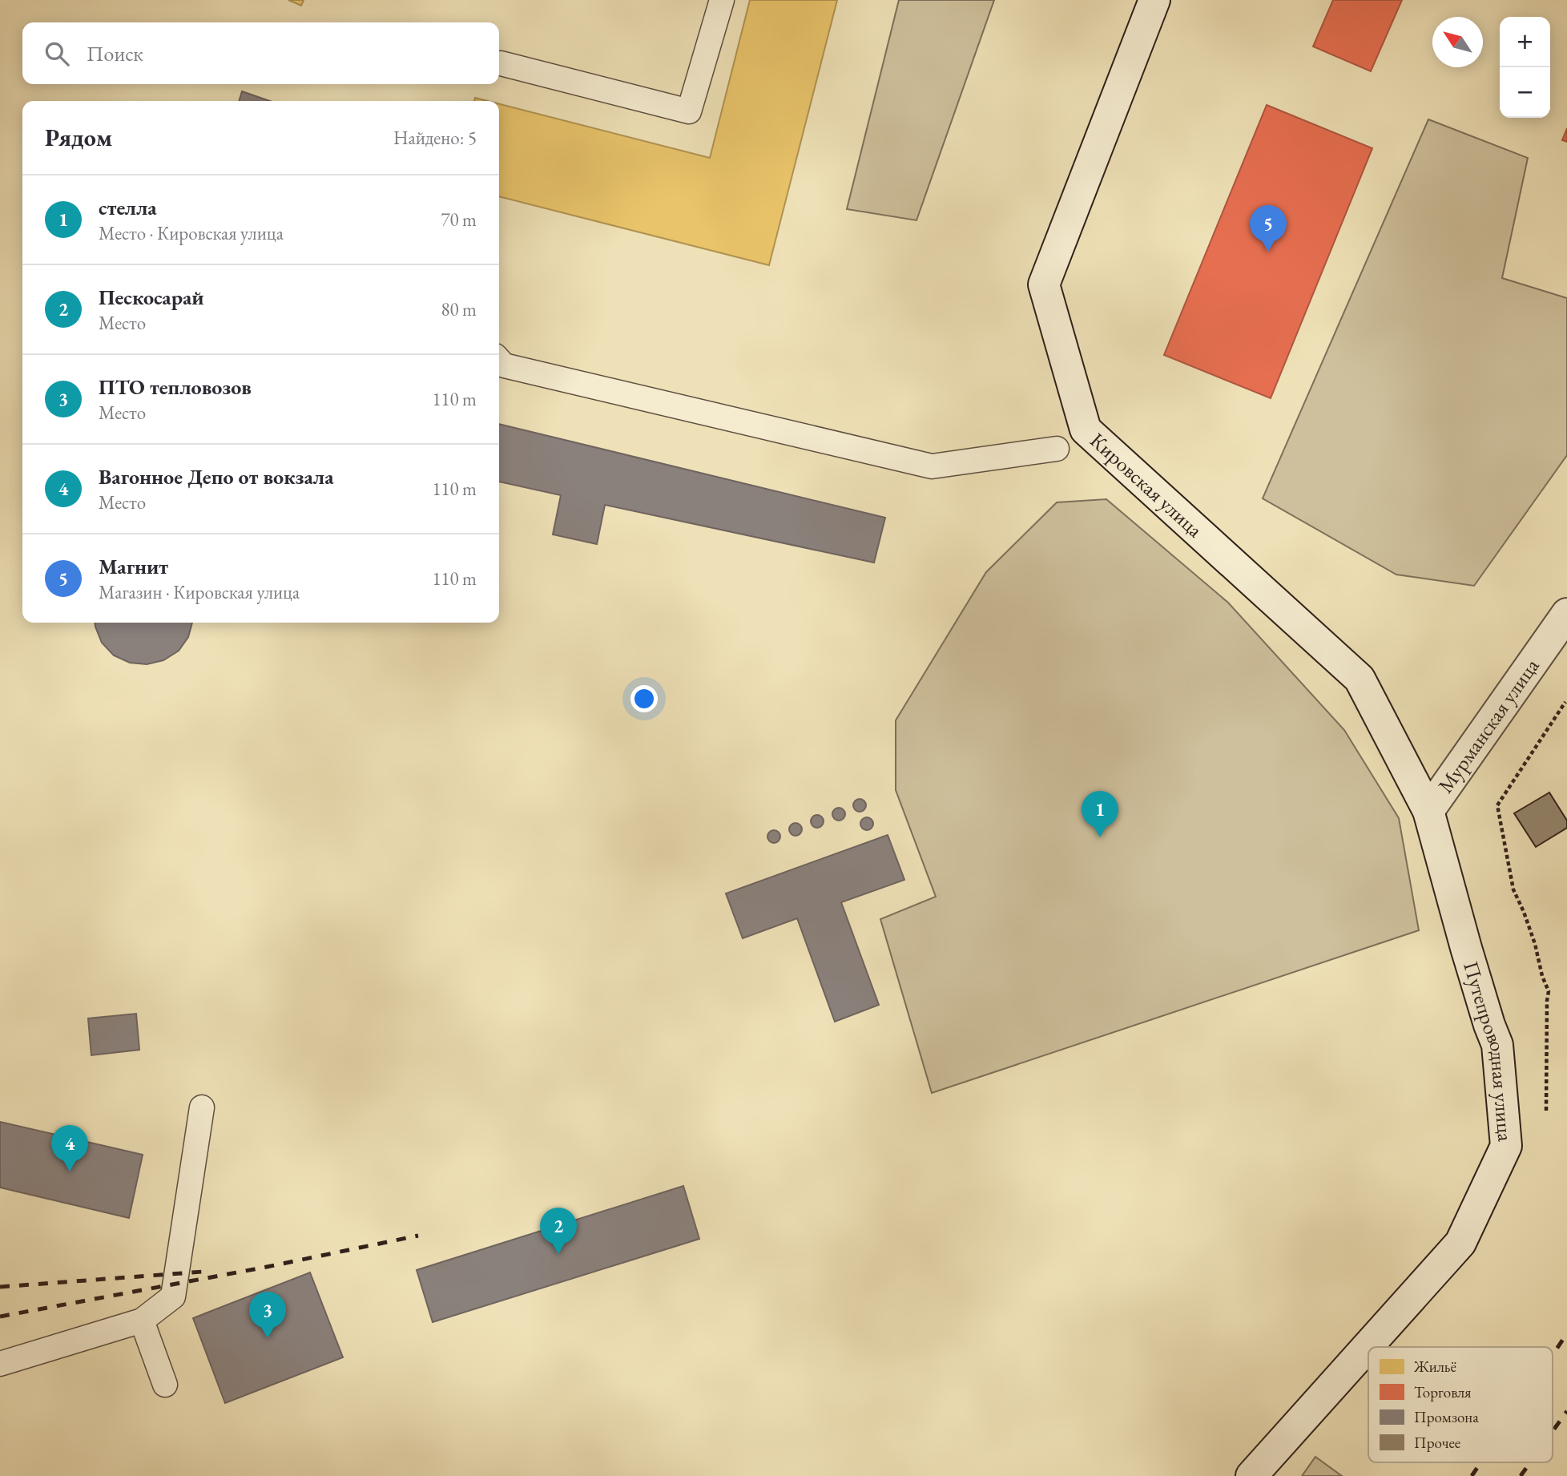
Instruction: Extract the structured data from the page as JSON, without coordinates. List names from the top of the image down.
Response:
{
  "streets": {
    "main road": ["Кировская улица", "Мурманская улица", "Путепроводная улица"]
  },
  "crossings": [
    ["Кировская улица", "Мурманская улица"],
    ["Кировская улица", "Путепроводная улица"],
    ["Мурманская улица", "Путепроводная улица"]
  ],
  "legend": [
    "Жильё",
    "Торговля",
    "Промзона",
    "Прочее"
  ],
  "north": "top left",
  "page": {
    "map_buttons": ["+", "−"],
    "search": "Поиск",
    "heading": ["Рядом", "Найдено: 5"],
    "list": [
      {
        "mark": "1",
        "name": "стелла",
        "note": "Место · Кировская улица",
        "value": "70 m"
      },
      {
        "mark": "2",
        "name": "Пескосарай",
        "note": "Место",
        "value": "80 m"
      },
      {
        "mark": "3",
        "name": "ПТО тепловозов",
        "note": "Место",
        "value": "110 m"
      },
      {
        "mark": "4",
        "name": "Вагонное Депо от вокзала",
        "note": "Место",
        "value": "110 m"
      },
      {
        "mark": "5",
        "name": "Магнит",
        "note": "Магазин · Кировская улица",
        "value": "110 m"
      }
    ],
    "pins": [
      "5",
      "1",
      "4",
      "2",
      "3"
    ]
  }
}
